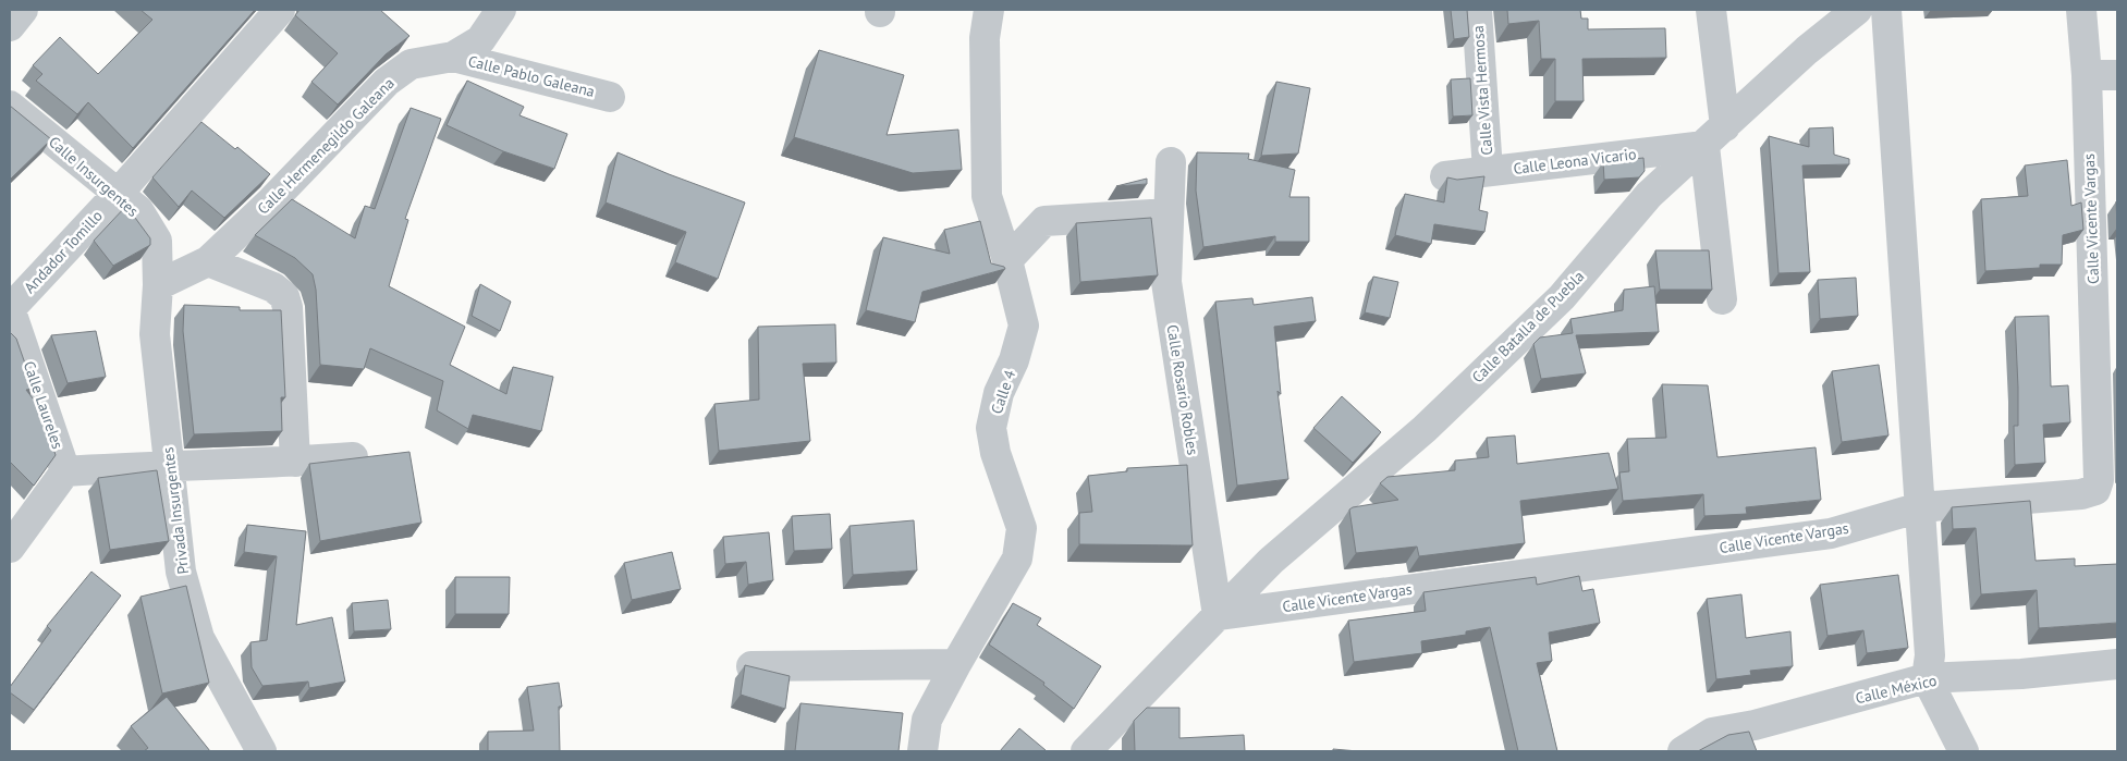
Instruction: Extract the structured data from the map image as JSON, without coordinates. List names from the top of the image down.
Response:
{
  "streets": {
    "street": [
      "Calle Pablo Galeana",
      "Calle Vista Hermosa",
      "Calle Hermenegildo Galeana",
      "Calle Leona Vicario",
      "Calle Insurgentes",
      "Calle Vicente Vargas",
      "Andador Tomillo",
      "Calle Batalla de Puebla",
      "Calle Rosario Robles",
      "Calle 4",
      "Calle Laureles",
      "Privada Insurgentes",
      "Calle México"
    ]
  },
  "crossings": [
    ["Calle Pablo Galeana", "Calle Hermenegildo Galeana"],
    ["Calle Vista Hermosa", "Calle Leona Vicario"],
    ["Calle Leona Vicario", "Calle Batalla de Puebla"],
    ["Calle Insurgentes", "Andador Tomillo"],
    ["Calle Insurgentes", "Privada Insurgentes"],
    ["Calle Vicente Vargas", "Calle Batalla de Puebla"],
    ["Calle Vicente Vargas", "Calle Rosario Robles"],
    ["Andador Tomillo", "Calle Laureles"],
    ["Calle Batalla de Puebla", "Calle Rosario Robles"]
  ]
}
